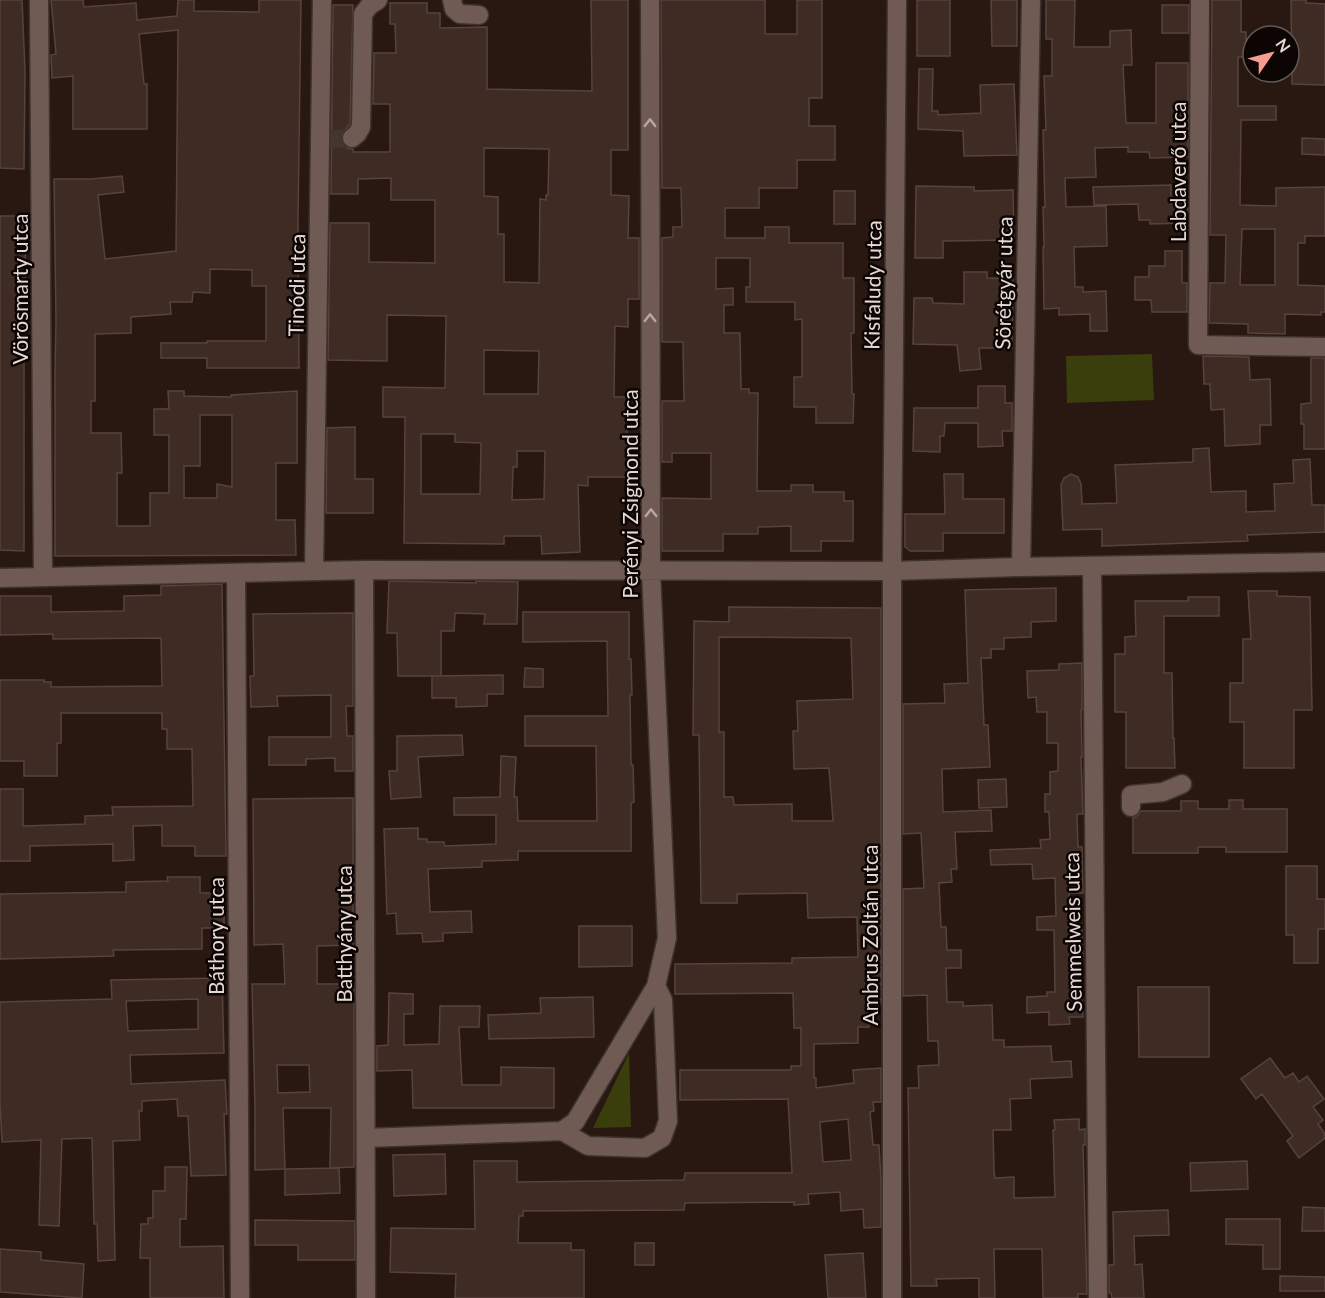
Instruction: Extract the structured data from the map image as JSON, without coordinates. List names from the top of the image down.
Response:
{
  "streets": {
    "street": [
      "Labdaverő utca",
      "Sörétgyár utca",
      "Tinódi utca",
      "Kisfaludy utca",
      "Vörösmarty utca",
      "Perényi Zsigmond utca",
      "Semmelweis utca",
      "Batthyány utca",
      "Ambrus Zoltán utca",
      "Báthory utca"
    ]
  },
  "crossings": [
    ["Kisfaludy utca", "Ambrus Zoltán utca"]
  ],
  "one_way": ["Perényi Zsigmond utca"],
  "north": "top right"
}
